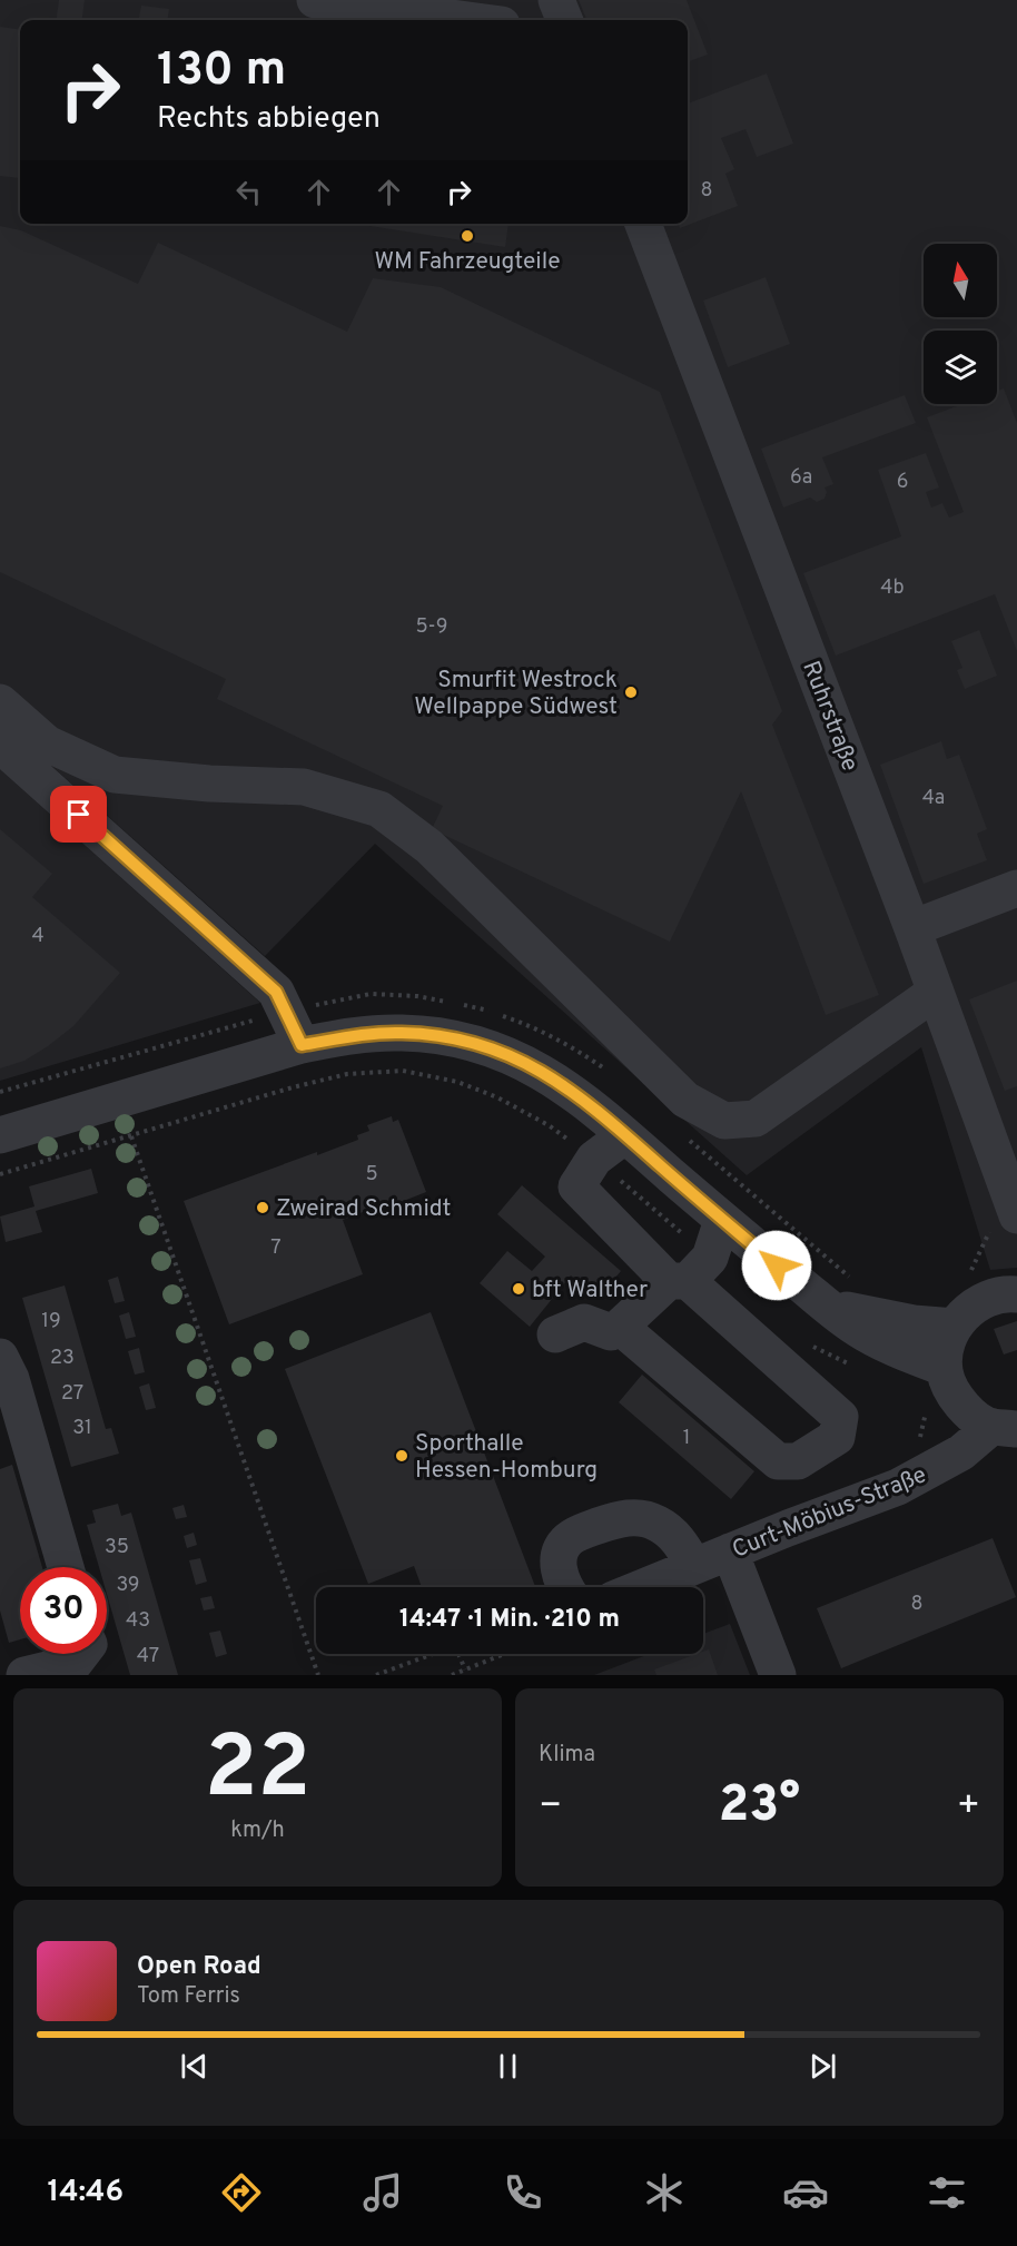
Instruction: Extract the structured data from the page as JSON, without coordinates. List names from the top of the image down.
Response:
{
  "streets": {
    "street": ["Ruhrstraße", "Curt-Möbius-Straße"]
  },
  "places": [
    "WM Fahrzeugteile",
    "Smurfit Westrock Wellpappe Südwest",
    "Zweirad Schmidt",
    "bft Walther",
    "Sporthalle Hessen-Homburg"
  ],
  "house_numbers": [
    "8",
    "6a",
    "6",
    "4b",
    "5-9",
    "4a",
    "4",
    "5",
    "7",
    "19",
    "23",
    "27",
    "31",
    "1",
    "35",
    "39",
    "8",
    "43",
    "47"
  ],
  "north": "top",
  "page": {
    "turn": ["130 m", "Rechts abbiegen"],
    "limit": "30",
    "trip": "14:47 · 1 Min. · 210 m",
    "tile": [
      ["22", "km/h"],
      "Klima"
    ],
    "heat": ["−", "23°", "+"],
    "song": ["Open Road", "Tom Ferris"],
    "tabs": "14:46"
  }
}
